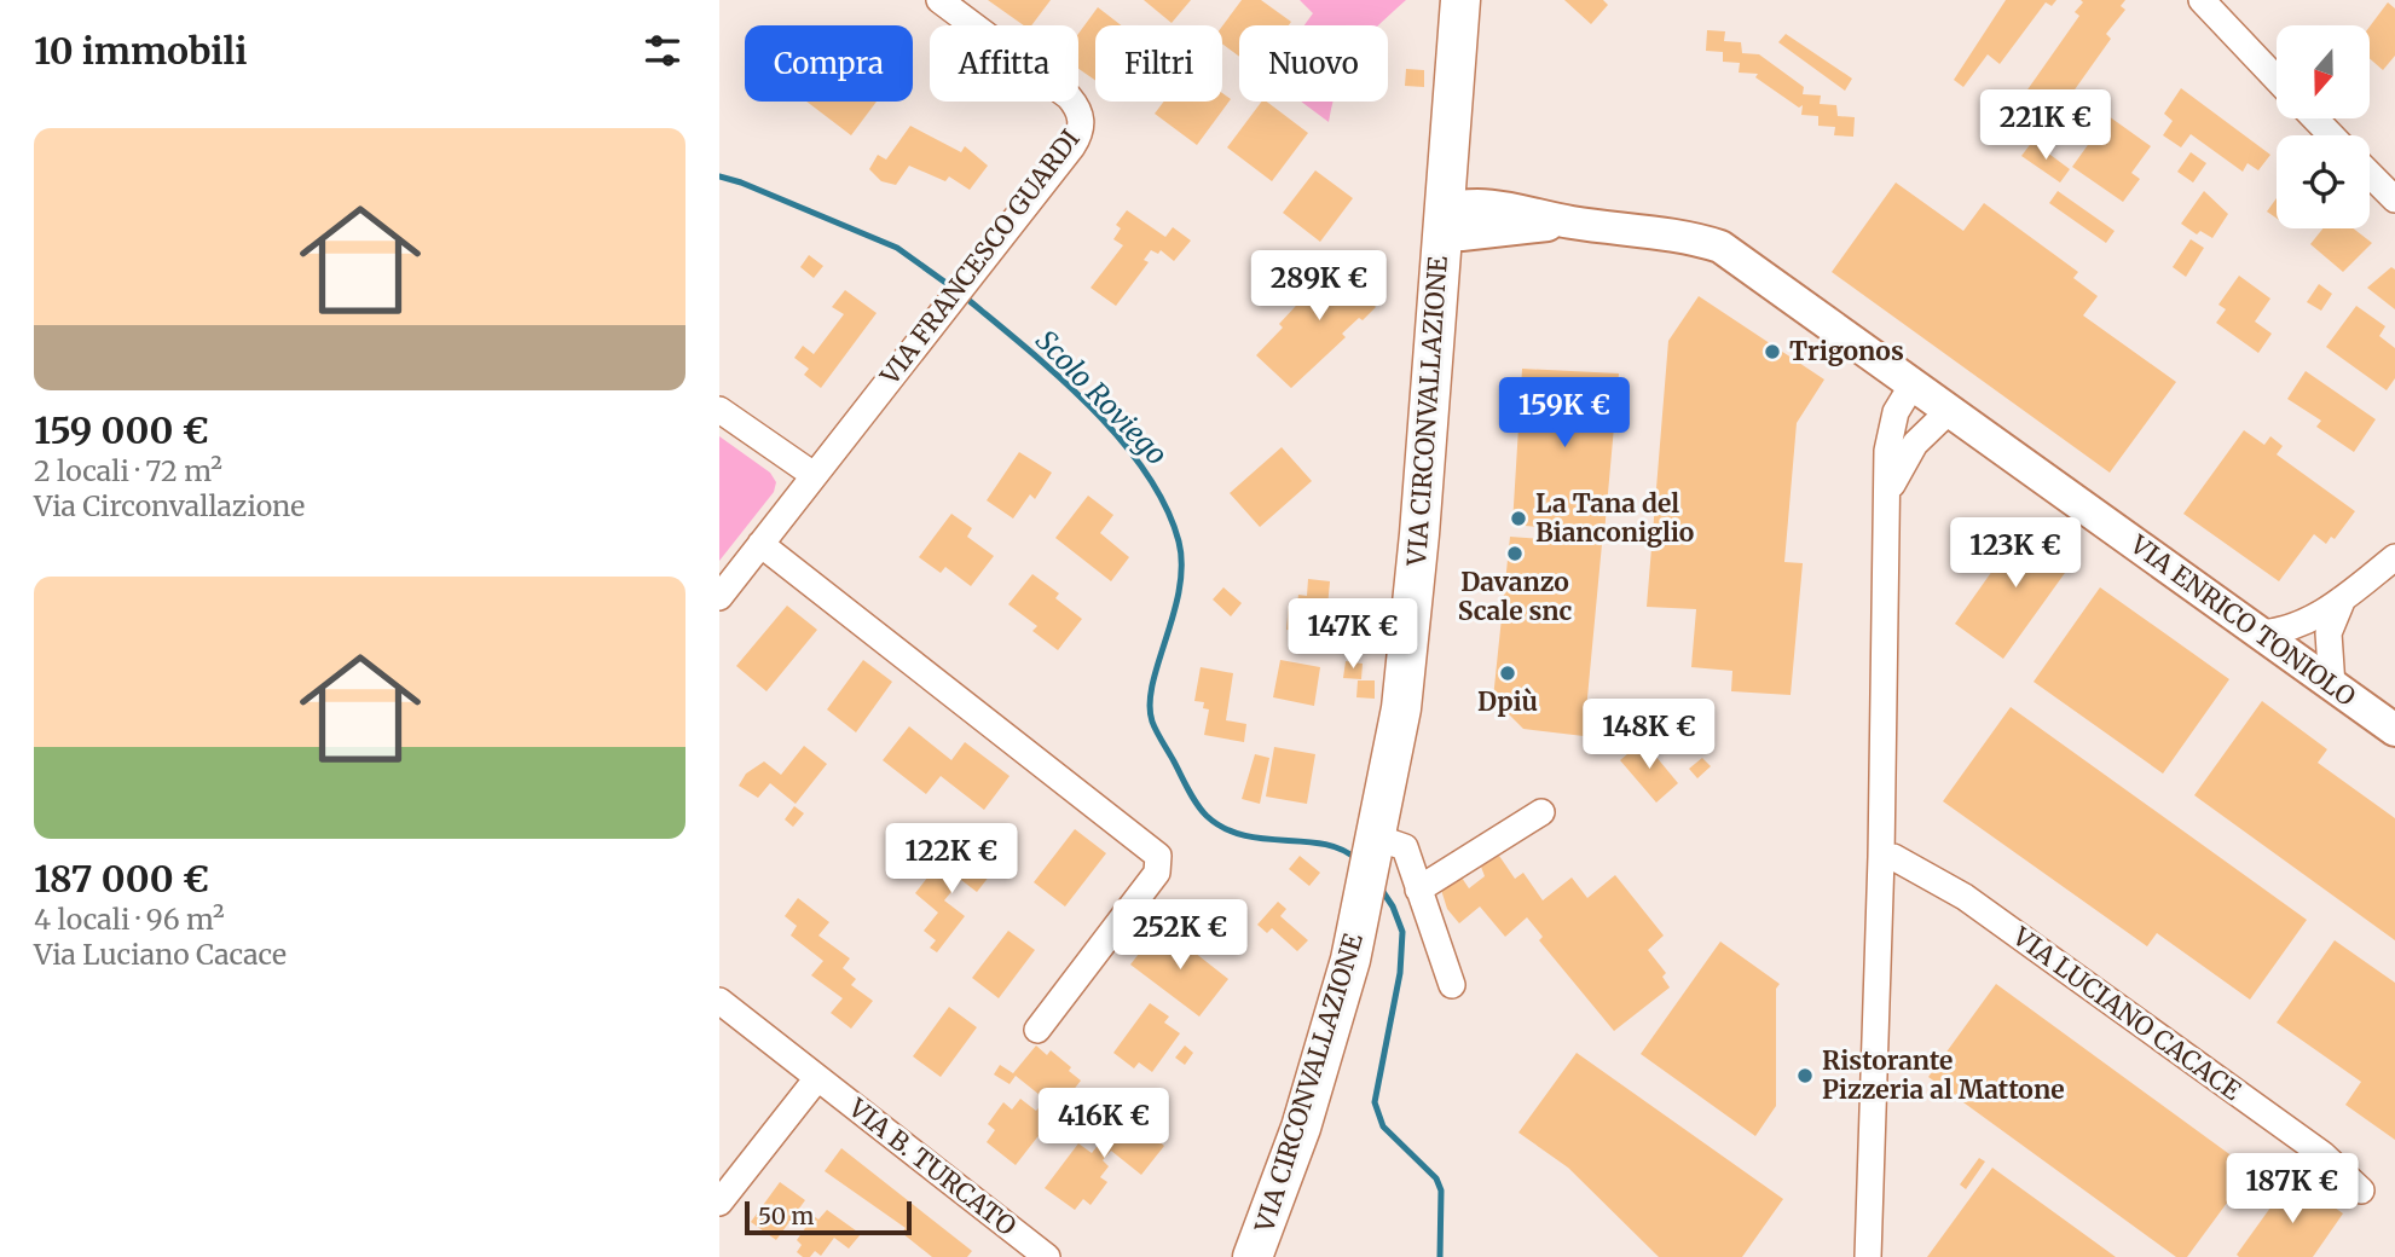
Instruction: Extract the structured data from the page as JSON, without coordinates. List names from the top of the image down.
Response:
{
  "streets": {
    "main road": ["VIA CIRCONVALLAZIONE"],
    "street": [
      "VIA FRANCESCO GUARDI",
      "VIA ENRICO TONIOLO",
      "VIA LUCIANO CACACE",
      "VIA B. TURCATO"
    ]
  },
  "crossings": [
    ["VIA CIRCONVALLAZIONE", "VIA ENRICO TONIOLO"]
  ],
  "water": ["Scolo Roviego"],
  "places": [
    "Trigonos",
    "La Tana del Bianconiglio",
    "Davanzo Scale snc",
    "Dpiù",
    "Ristorante Pizzeria al Mattone"
  ],
  "scale_bar": "50 m",
  "north": "bottom",
  "page": {
    "heading": "10 immobili",
    "chip": [
      "Compra",
      "Affitta",
      "Filtri",
      "Nuovo"
    ],
    "price": [
      "221K €",
      "289K €",
      "159K €",
      "123K €",
      "147K €",
      "148K €",
      "122K €",
      "252K €",
      "416K €",
      "187K €"
    ],
    "list": [
      {
        "name": "159 000 €",
        "note": "2 locali · 72 m² · Via Circonvallazione"
      },
      {
        "name": "187 000 €",
        "note": "4 locali · 96 m² · Via Luciano Cacace"
      }
    ],
    "scale": "50 m"
  }
}
